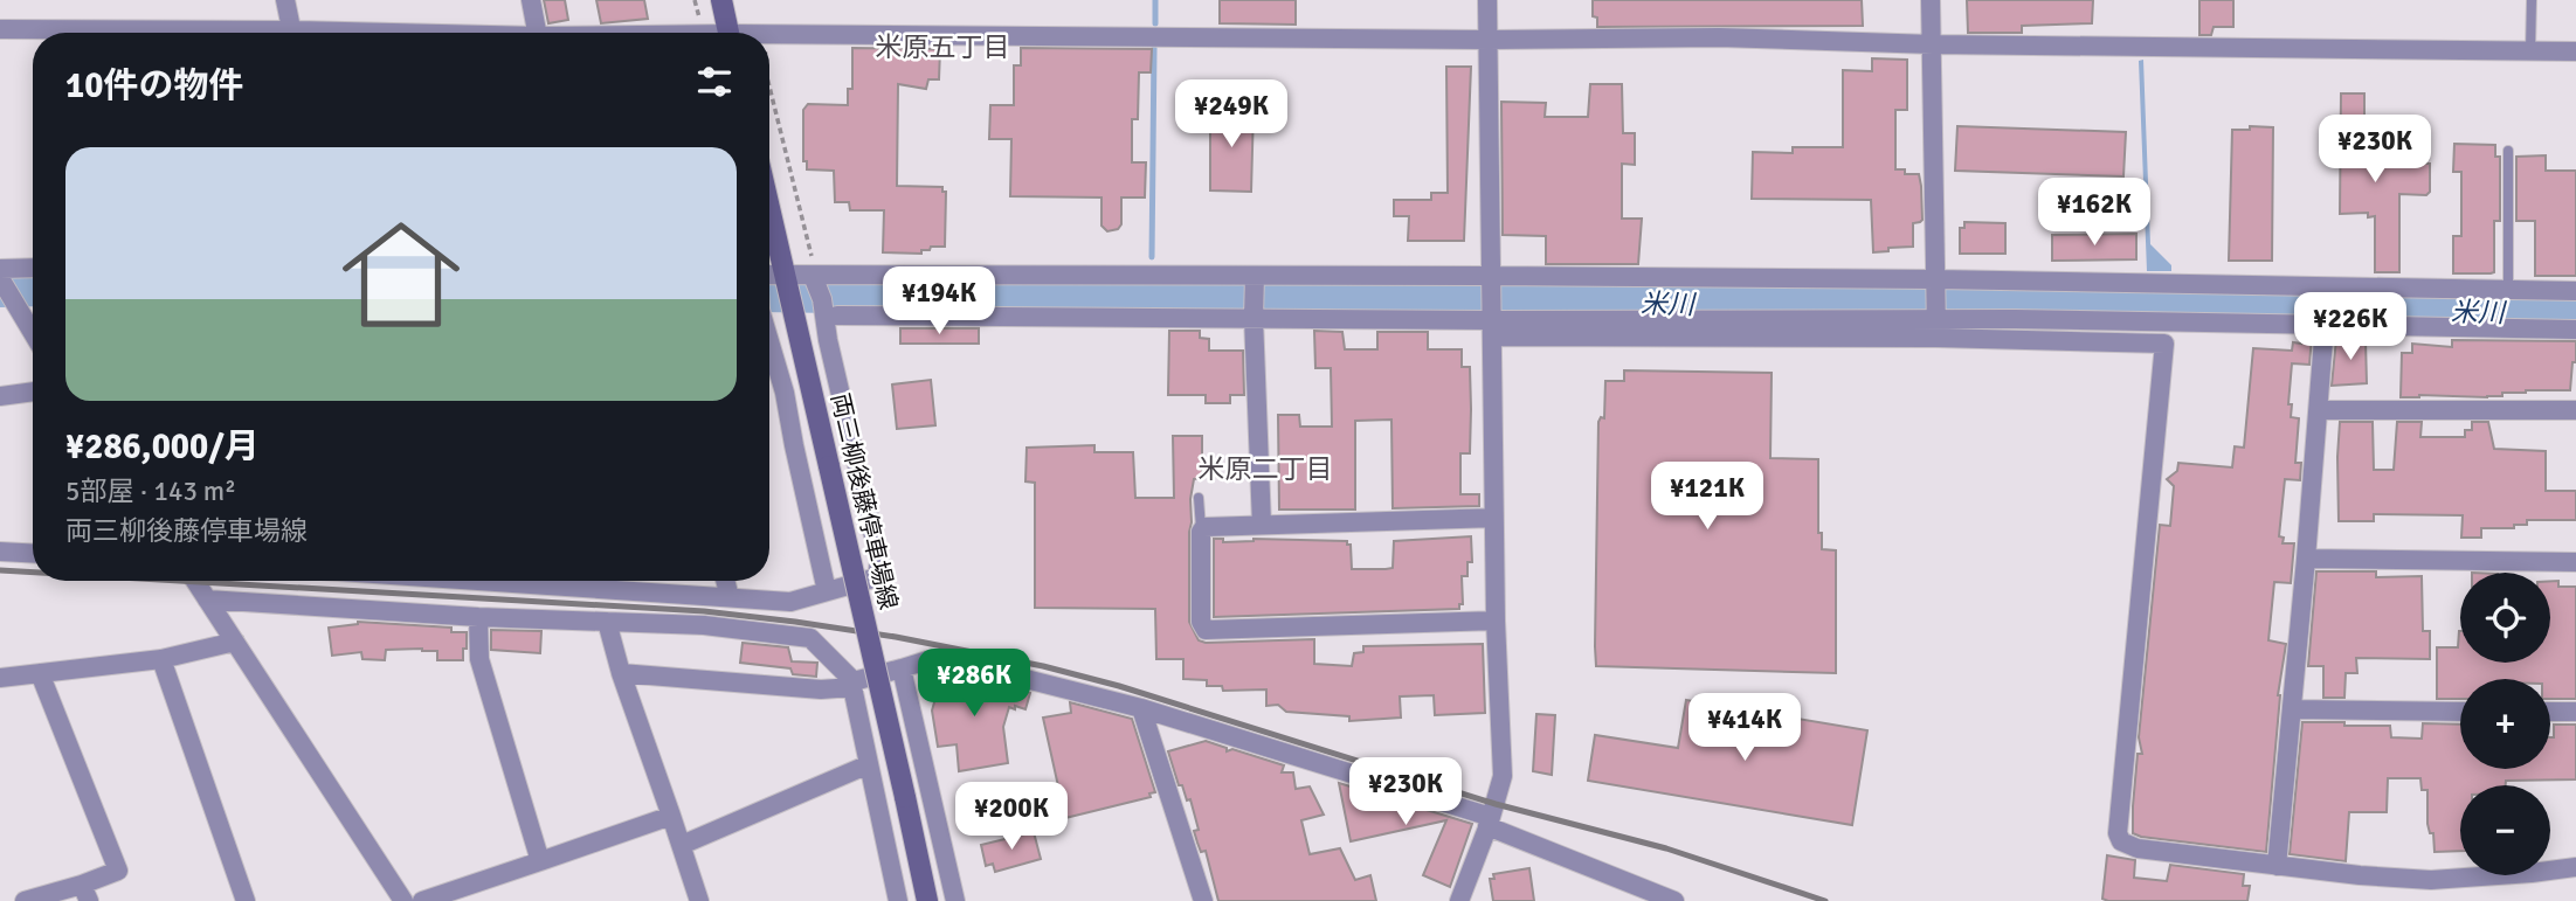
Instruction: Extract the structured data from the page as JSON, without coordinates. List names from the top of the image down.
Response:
{
  "streets": {
    "main road": ["両三柳後藤停車場線"]
  },
  "districts": ["米原五丁目", "米原二丁目"],
  "water": ["米川"],
  "page": {
    "heading": "10件の物件",
    "price": [
      "¥249K",
      "¥230K",
      "¥162K",
      "¥194K",
      "¥226K",
      "¥121K",
      "¥286K",
      "¥414K",
      "¥230K",
      "¥200K"
    ],
    "list": [
      {
        "name": "¥286,000/月",
        "note": "5部屋 · 143 m² · 両三柳後藤停車場線"
      }
    ],
    "map_buttons": ["+", "−"]
  }
}
